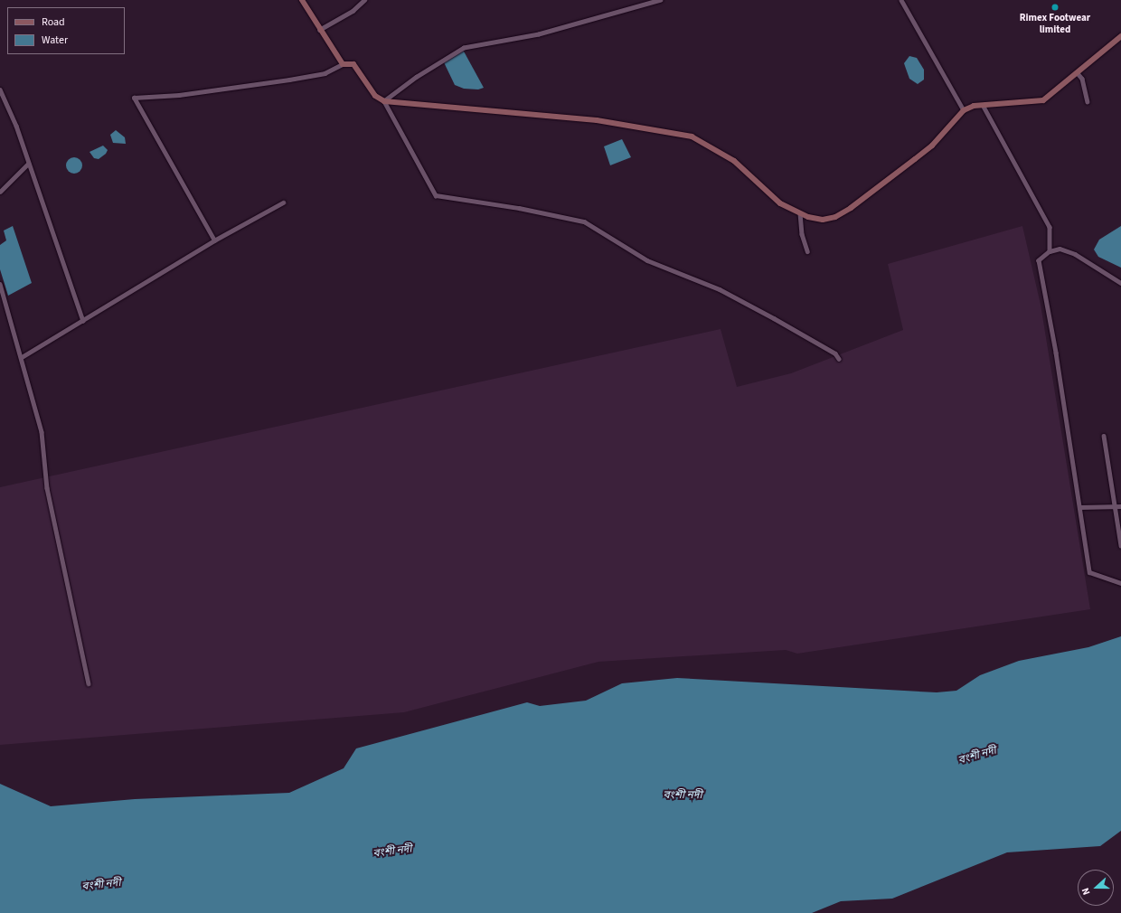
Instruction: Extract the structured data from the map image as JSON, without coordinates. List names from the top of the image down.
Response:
{
  "water": ["বংশী নদী"],
  "places": ["Rimex Footwear limited"],
  "legend": ["Road", "Water"],
  "north": "left"
}
